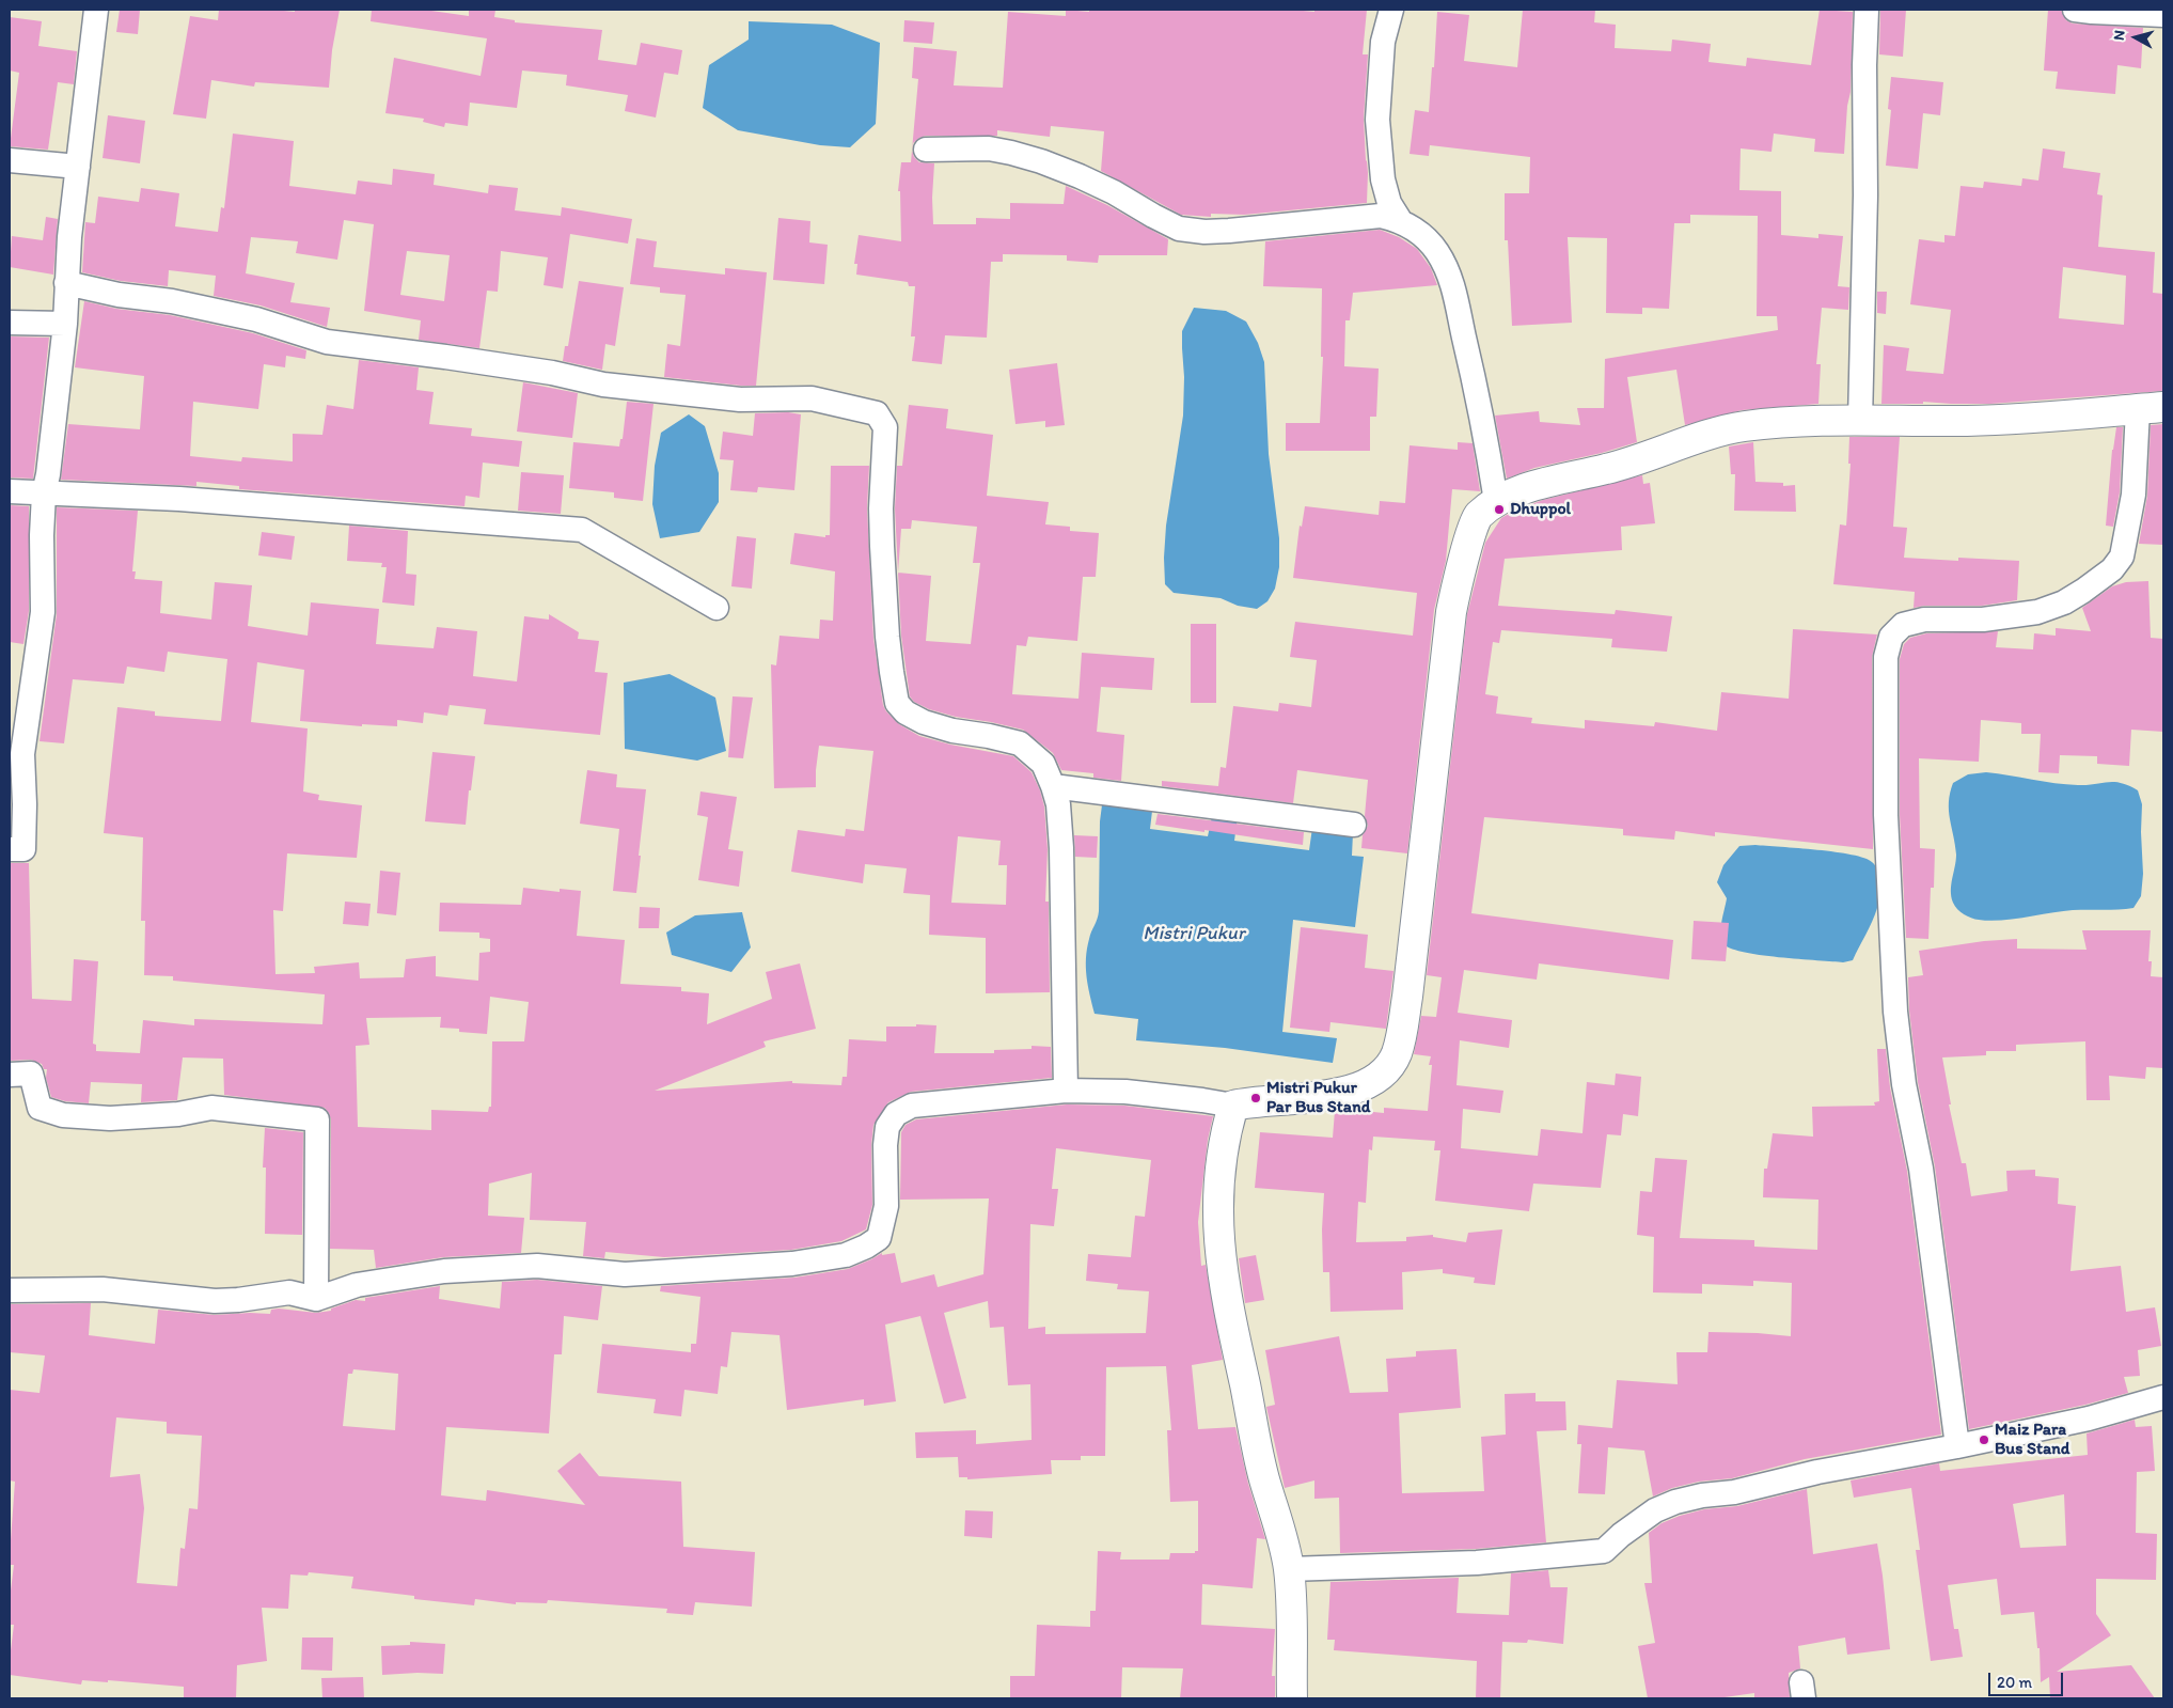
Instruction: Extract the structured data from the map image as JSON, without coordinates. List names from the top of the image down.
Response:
{
  "water": ["Mistri Pukur"],
  "places": ["Dhuppol", "Mistri Pukur Par Bus Stand", "Maiz Para Bus Stand"],
  "scale_bar": "20 m",
  "north": "left"
}
